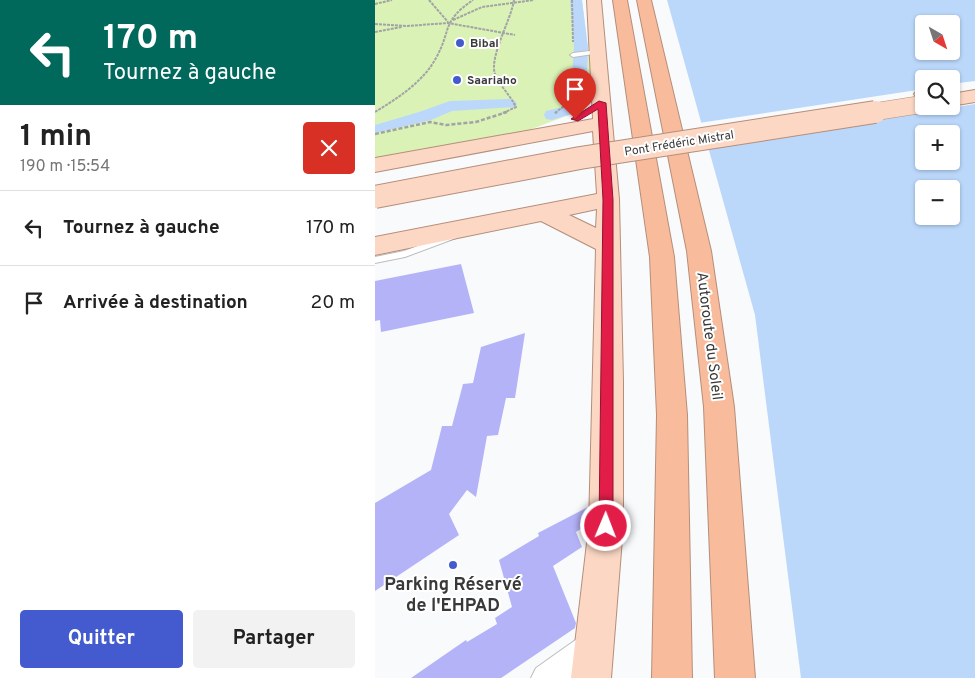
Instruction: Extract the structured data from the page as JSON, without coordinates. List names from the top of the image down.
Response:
{
  "streets": {
    "highway": ["Autoroute du Soleil"],
    "main road": ["Pont Frédéric Mistral"]
  },
  "places": ["Bibal", "Saariaho", "Parking Réservé de l'EHPAD"],
  "north": "bottom right",
  "page": {
    "turn": ["170 m", "Tournez à gauche"],
    "map_buttons": ["+", "−"],
    "heading": ["1 min", "190 m · 15:54"],
    "list": [
      {
        "name": "Tournez à gauche",
        "value": "170 m"
      },
      {
        "name": "Arrivée à destination",
        "value": "20 m"
      }
    ],
    "buttons": ["Quitter", "Partager"]
  }
}
